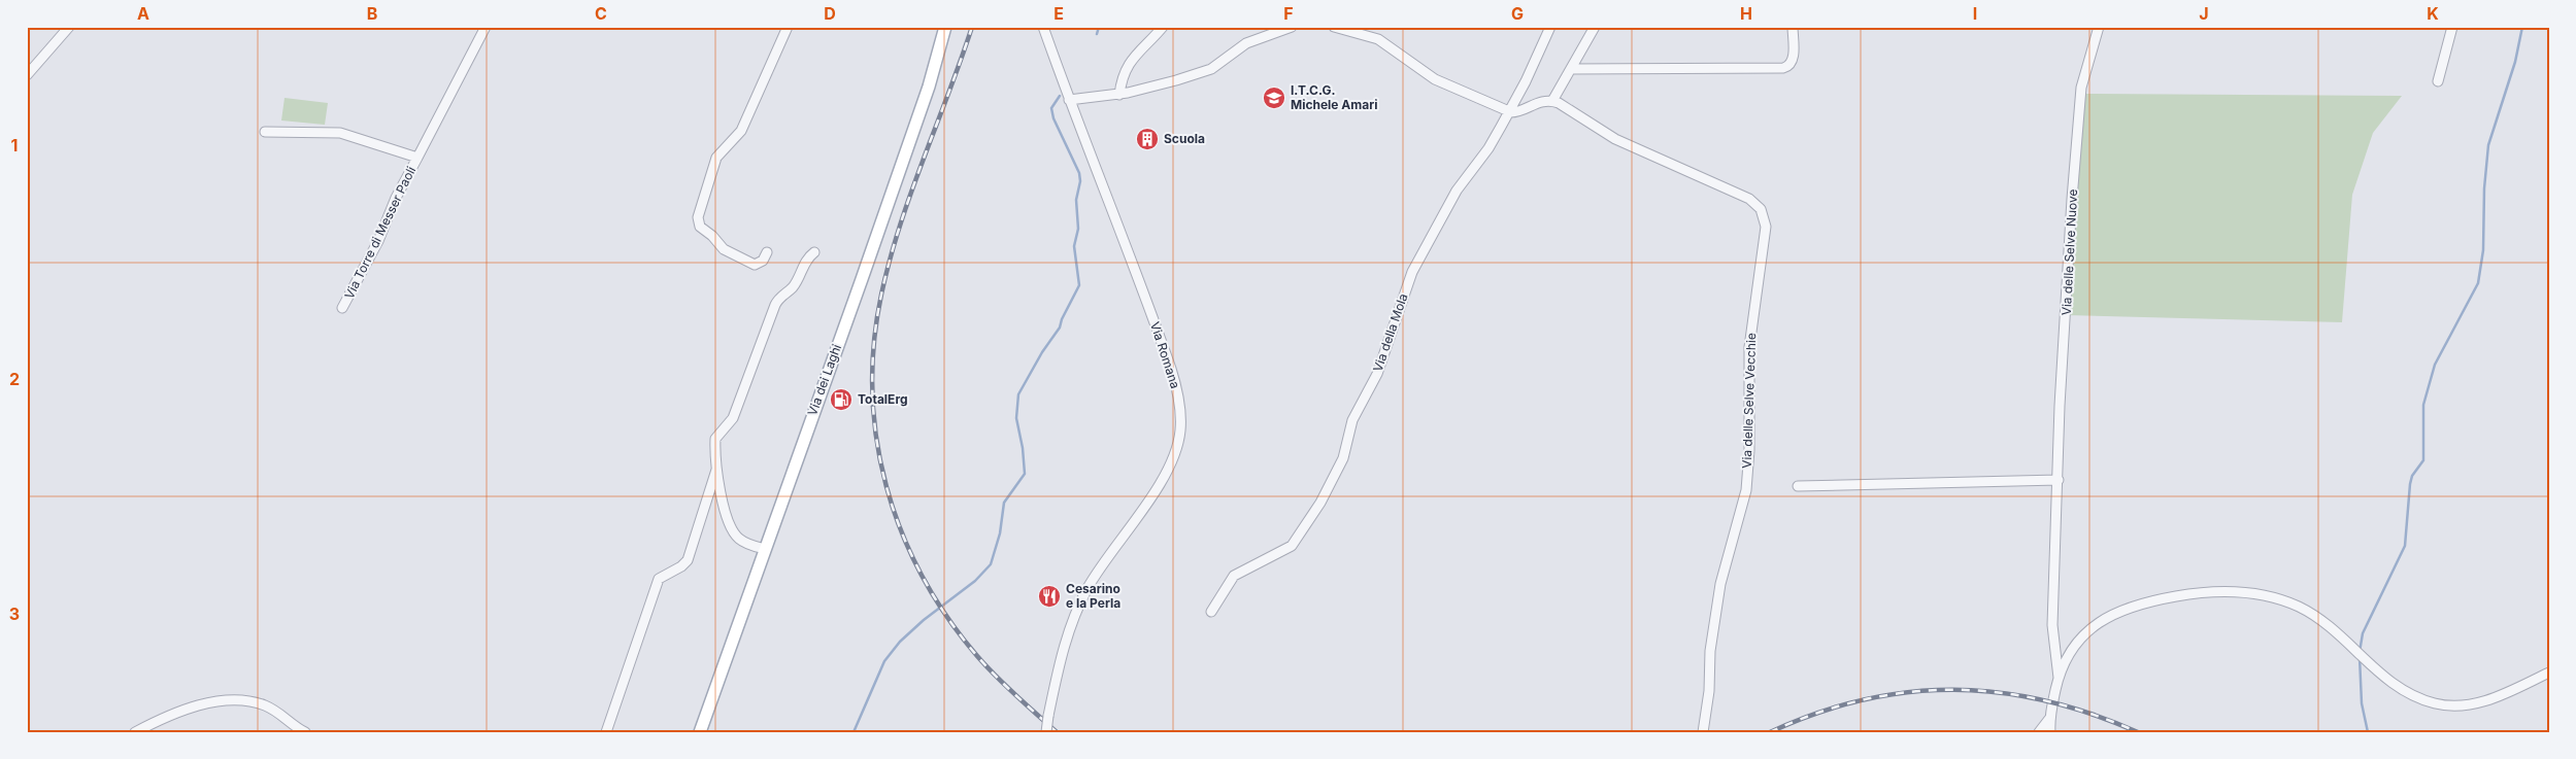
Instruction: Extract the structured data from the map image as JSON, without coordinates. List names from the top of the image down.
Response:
{
  "streets": {
    "main road": ["Via dei Laghi"],
    "street": [
      "Via Torre di Messer Paoli",
      "Via delle Selve Nuove",
      "Via della Mola",
      "Via Romana",
      "Via delle Selve Vecchie"
    ]
  },
  "places": {
    "school or university": ["I.T.C.G. Michele Amari"],
    "building": ["Scuola"],
    "fuel station": ["TotalErg"],
    "restaurant": ["Cesarino e la Perla"]
  },
  "grid": {
    "columns": [
      "A",
      "B",
      "C",
      "D",
      "E",
      "F",
      "G",
      "H",
      "I",
      "J",
      "K"
    ],
    "rows": ["1", "2", "3"]
  }
}
